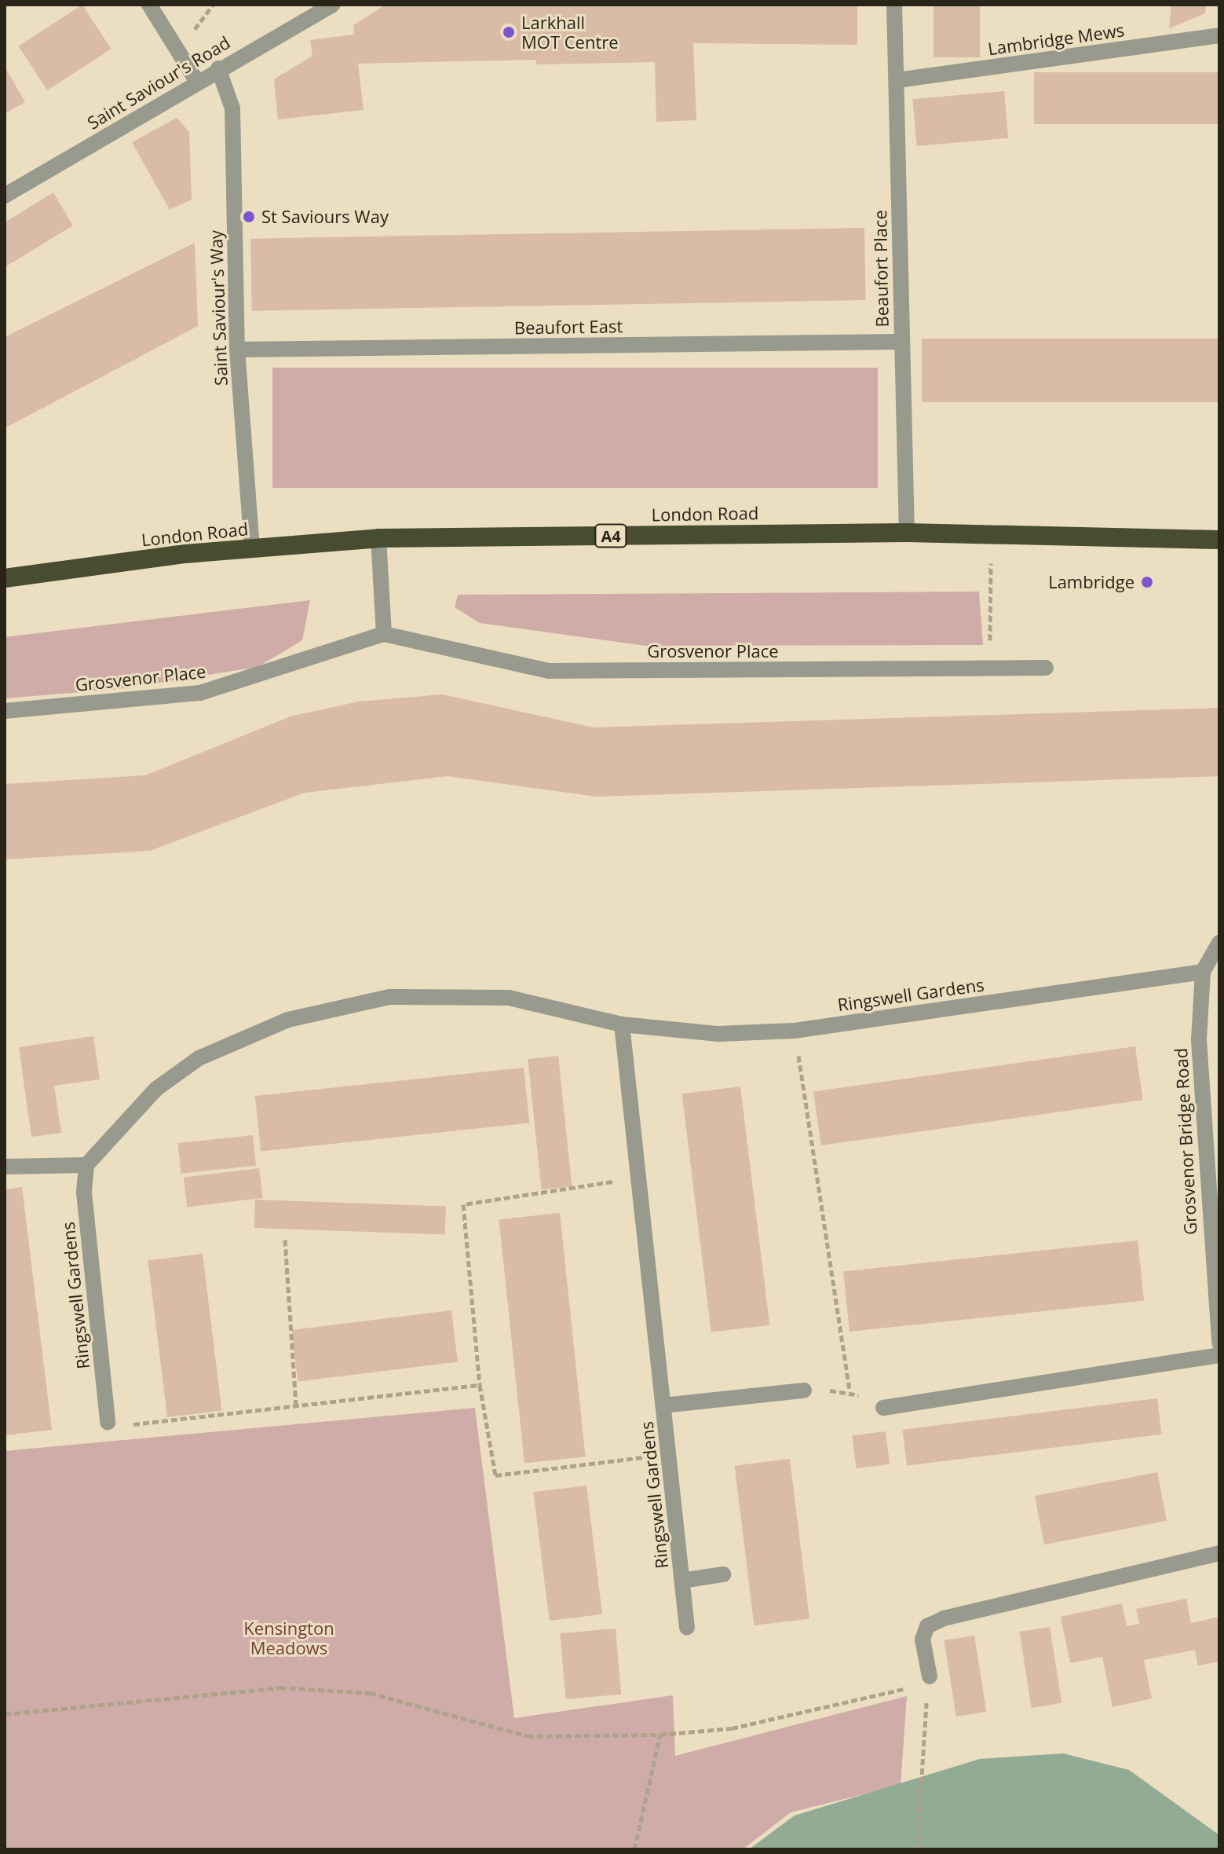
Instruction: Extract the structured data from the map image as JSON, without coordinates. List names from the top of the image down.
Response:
{
  "streets": {
    "highway": ["London Road", "A4"],
    "street": [
      "Lambridge Mews",
      "Saint Saviour's Road",
      "Beaufort Place",
      "Saint Saviour's Way",
      "Beaufort East",
      "Grosvenor Place",
      "Ringswell Gardens",
      "Grosvenor Bridge Road"
    ]
  },
  "crossings": [
    ["Lambridge Mews", "Beaufort Place"],
    ["Saint Saviour's Road", "Saint Saviour's Way"],
    ["Beaufort Place", "Beaufort East"],
    ["Beaufort Place", "London Road"],
    ["Saint Saviour's Way", "Beaufort East"],
    ["Saint Saviour's Way", "London Road"],
    ["Ringswell Gardens", "Grosvenor Bridge Road"]
  ],
  "parks": ["Kensington Meadows"],
  "places": ["Larkhall MOT Centre", "St Saviours Way", "Lambridge"]
}
